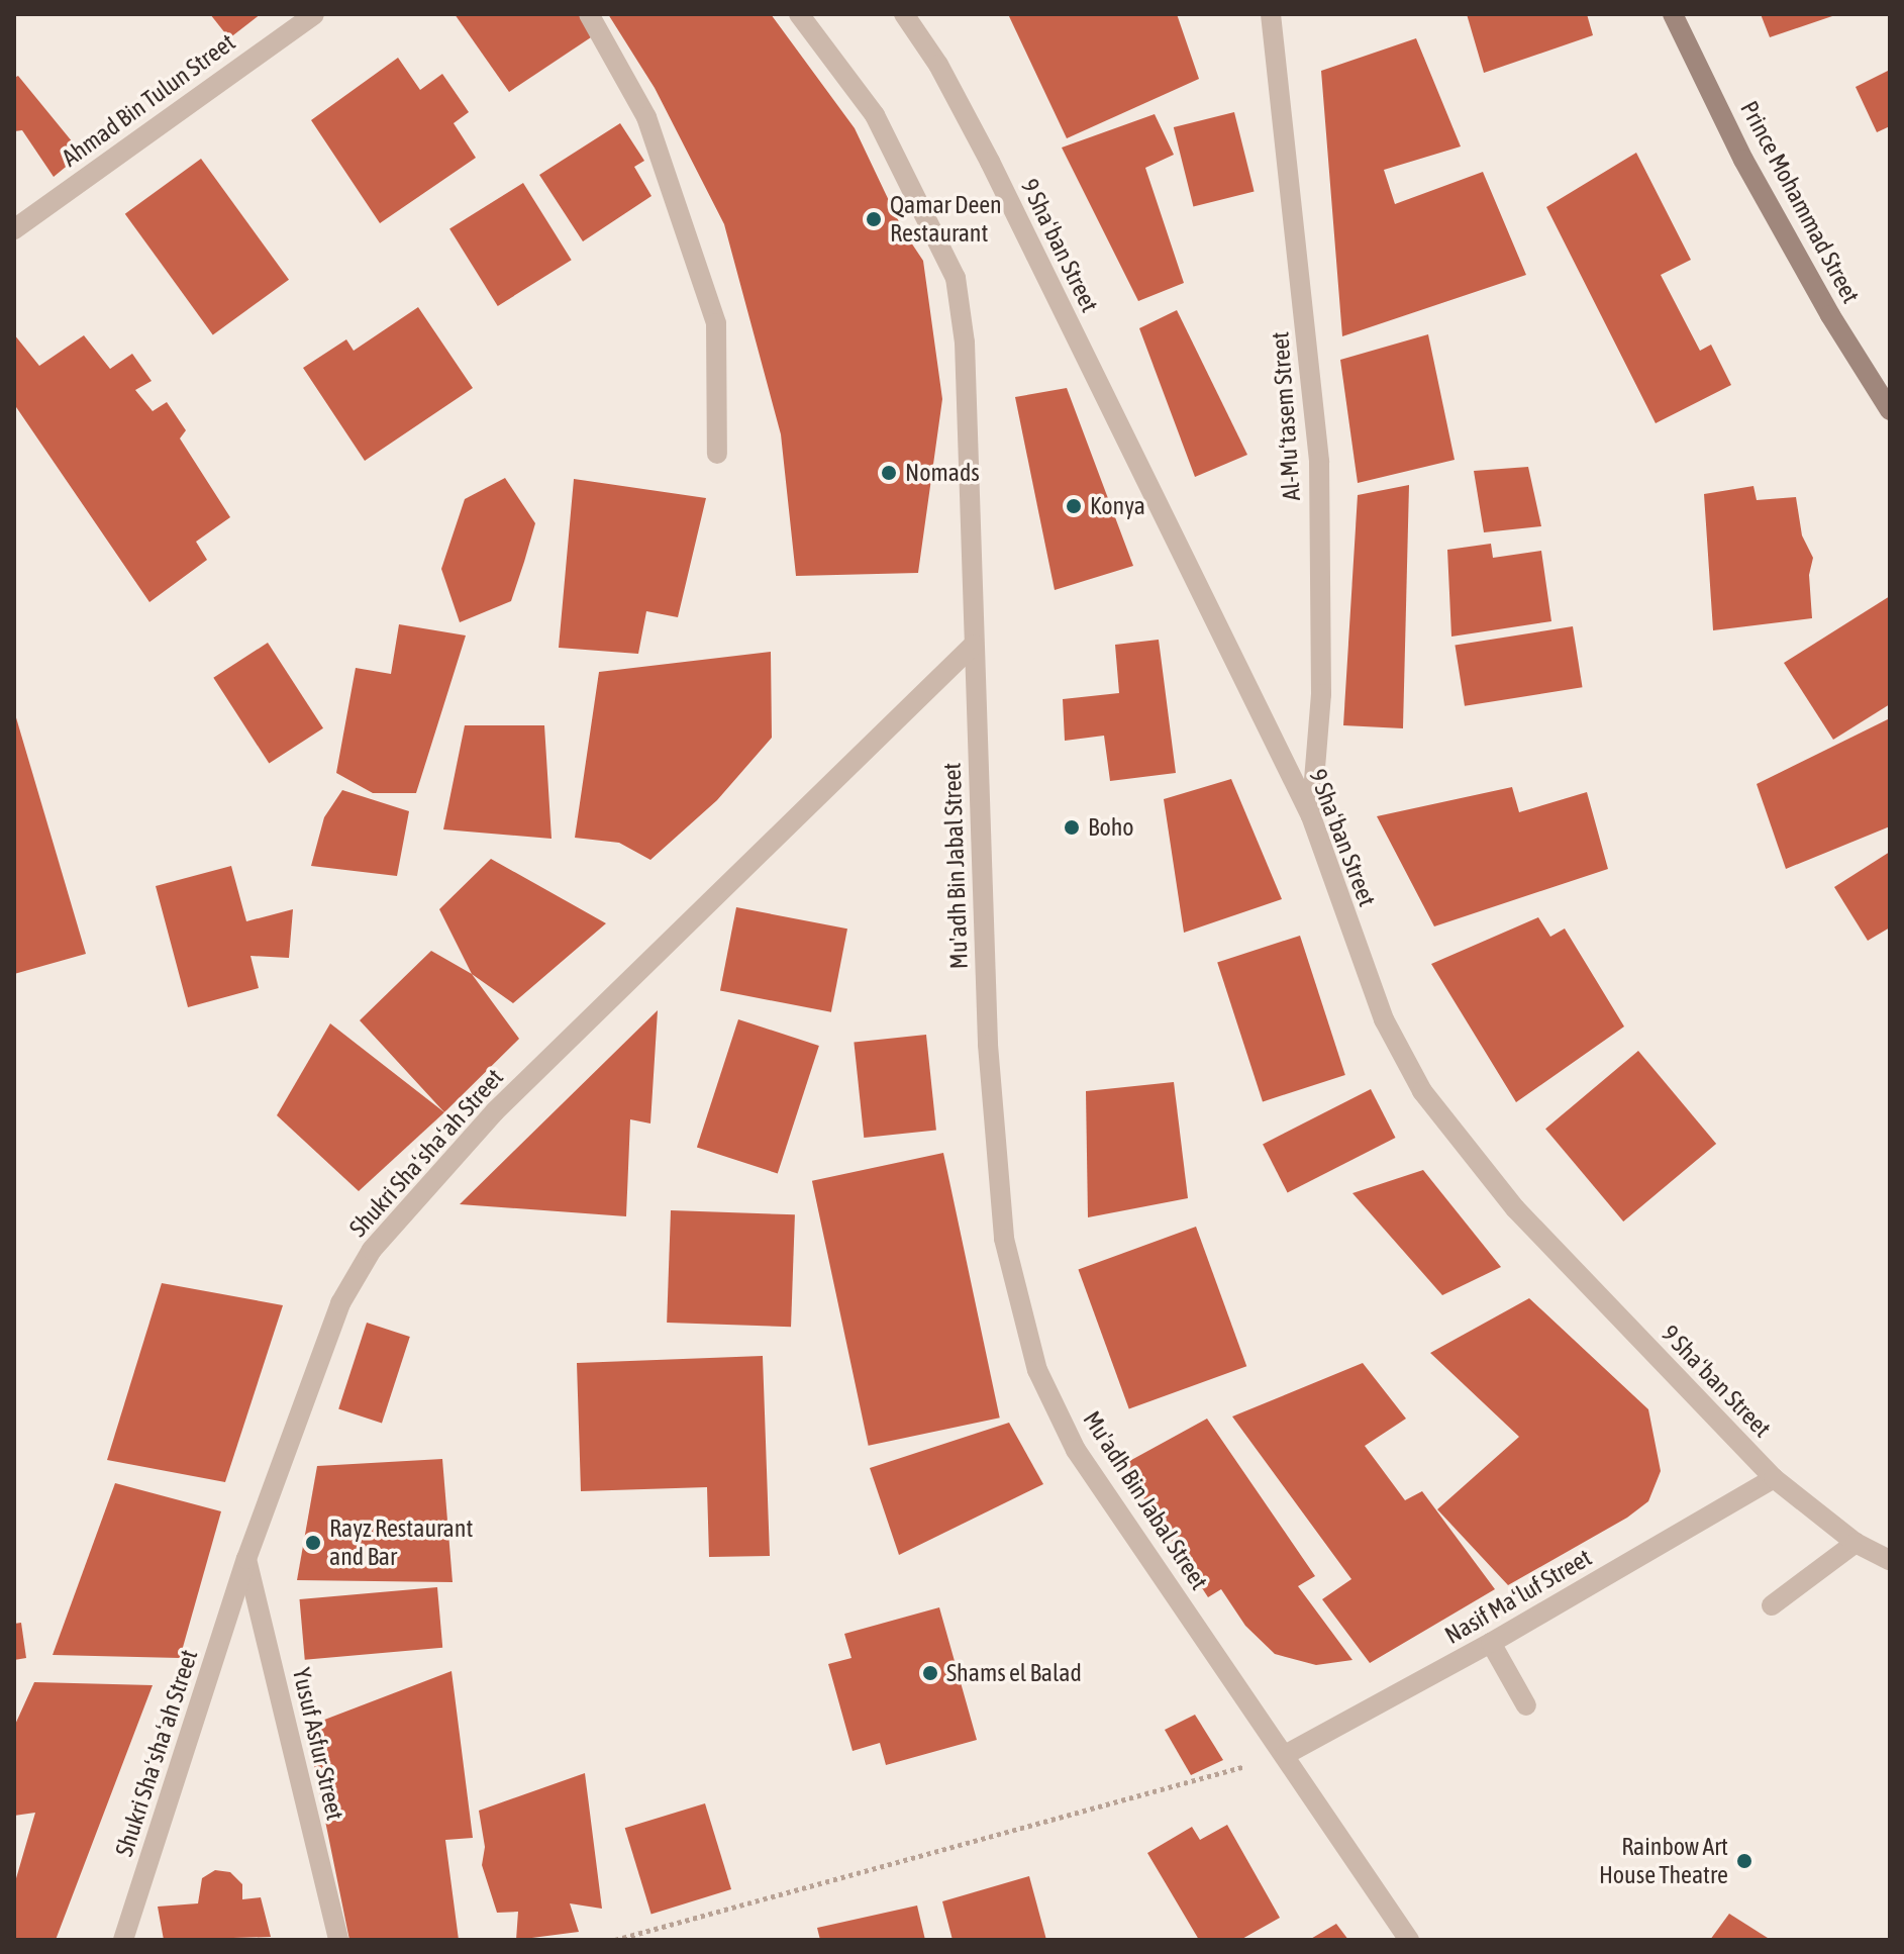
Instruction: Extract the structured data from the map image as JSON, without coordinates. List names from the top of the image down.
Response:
{
  "streets": {
    "main road": ["Prince Mohammad Street"],
    "street": [
      "Ahmad Bin Tulun Street",
      "9 Shaʻban Street",
      "Al-Muʻtasem Street",
      "Mu'adh Bin Jabal Street",
      "Shukri Shaʻshaʻah Street",
      "Nasif Maʻluf Street",
      "Yusuf Asfur Street"
    ]
  },
  "crossings": [
    ["9 Shaʻban Street", "Al-Muʻtasem Street"],
    ["9 Shaʻban Street", "Nasif Maʻluf Street"],
    ["Mu'adh Bin Jabal Street", "Shukri Shaʻshaʻah Street"],
    ["Mu'adh Bin Jabal Street", "Nasif Maʻluf Street"],
    ["Shukri Shaʻshaʻah Street", "Yusuf Asfur Street"]
  ],
  "places": [
    "Qamar Deen Restaurant",
    "Nomads",
    "Konya",
    "Boho",
    "Rayz Restaurant and Bar",
    "Shams el Balad",
    "Rainbow Art House Theatre"
  ]
}
